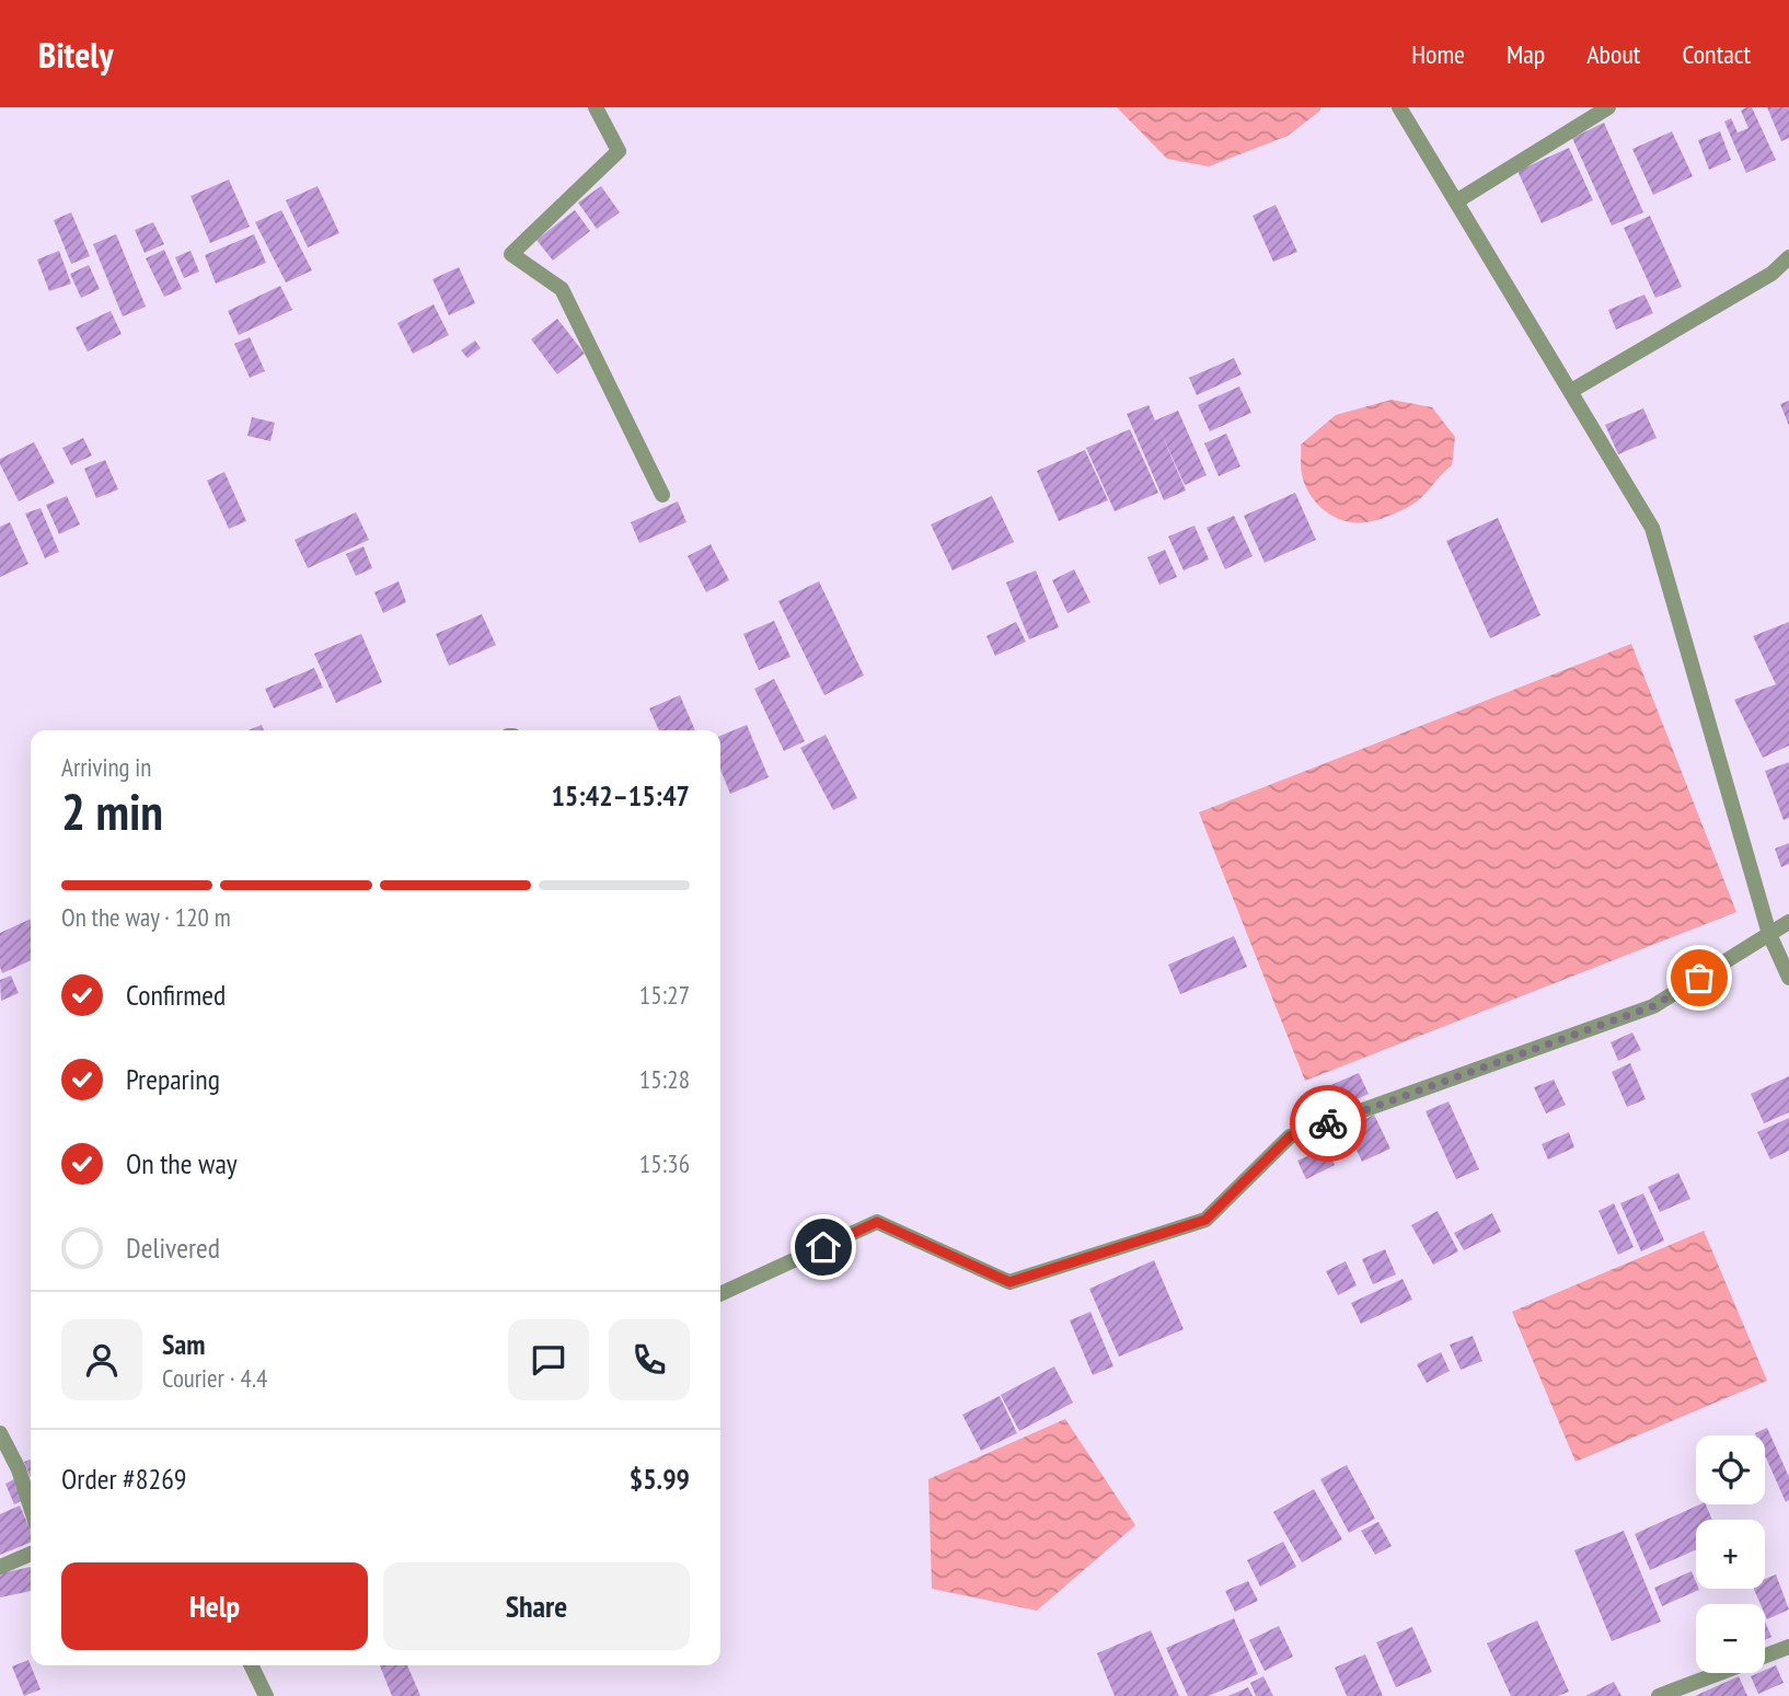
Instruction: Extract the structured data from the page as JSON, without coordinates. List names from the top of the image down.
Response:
{
  "page": {
    "header": "Bitely",
    "nav": [
      "Home",
      "Map",
      "About",
      "Contact"
    ],
    "heading": ["2 min", "Arriving in", "15:42–15:47"],
    "panel": [
      "Sam",
      "Courier · 4.4",
      "Order #8269",
      "$5.99"
    ],
    "bar": "On the way · 120 m",
    "list": [
      ["Confirmed", "15:27"],
      ["Preparing", "15:28"],
      ["On the way", "15:36"],
      "Delivered"
    ],
    "map_buttons": ["+", "−"],
    "buttons": ["Help", "Share"]
  }
}
